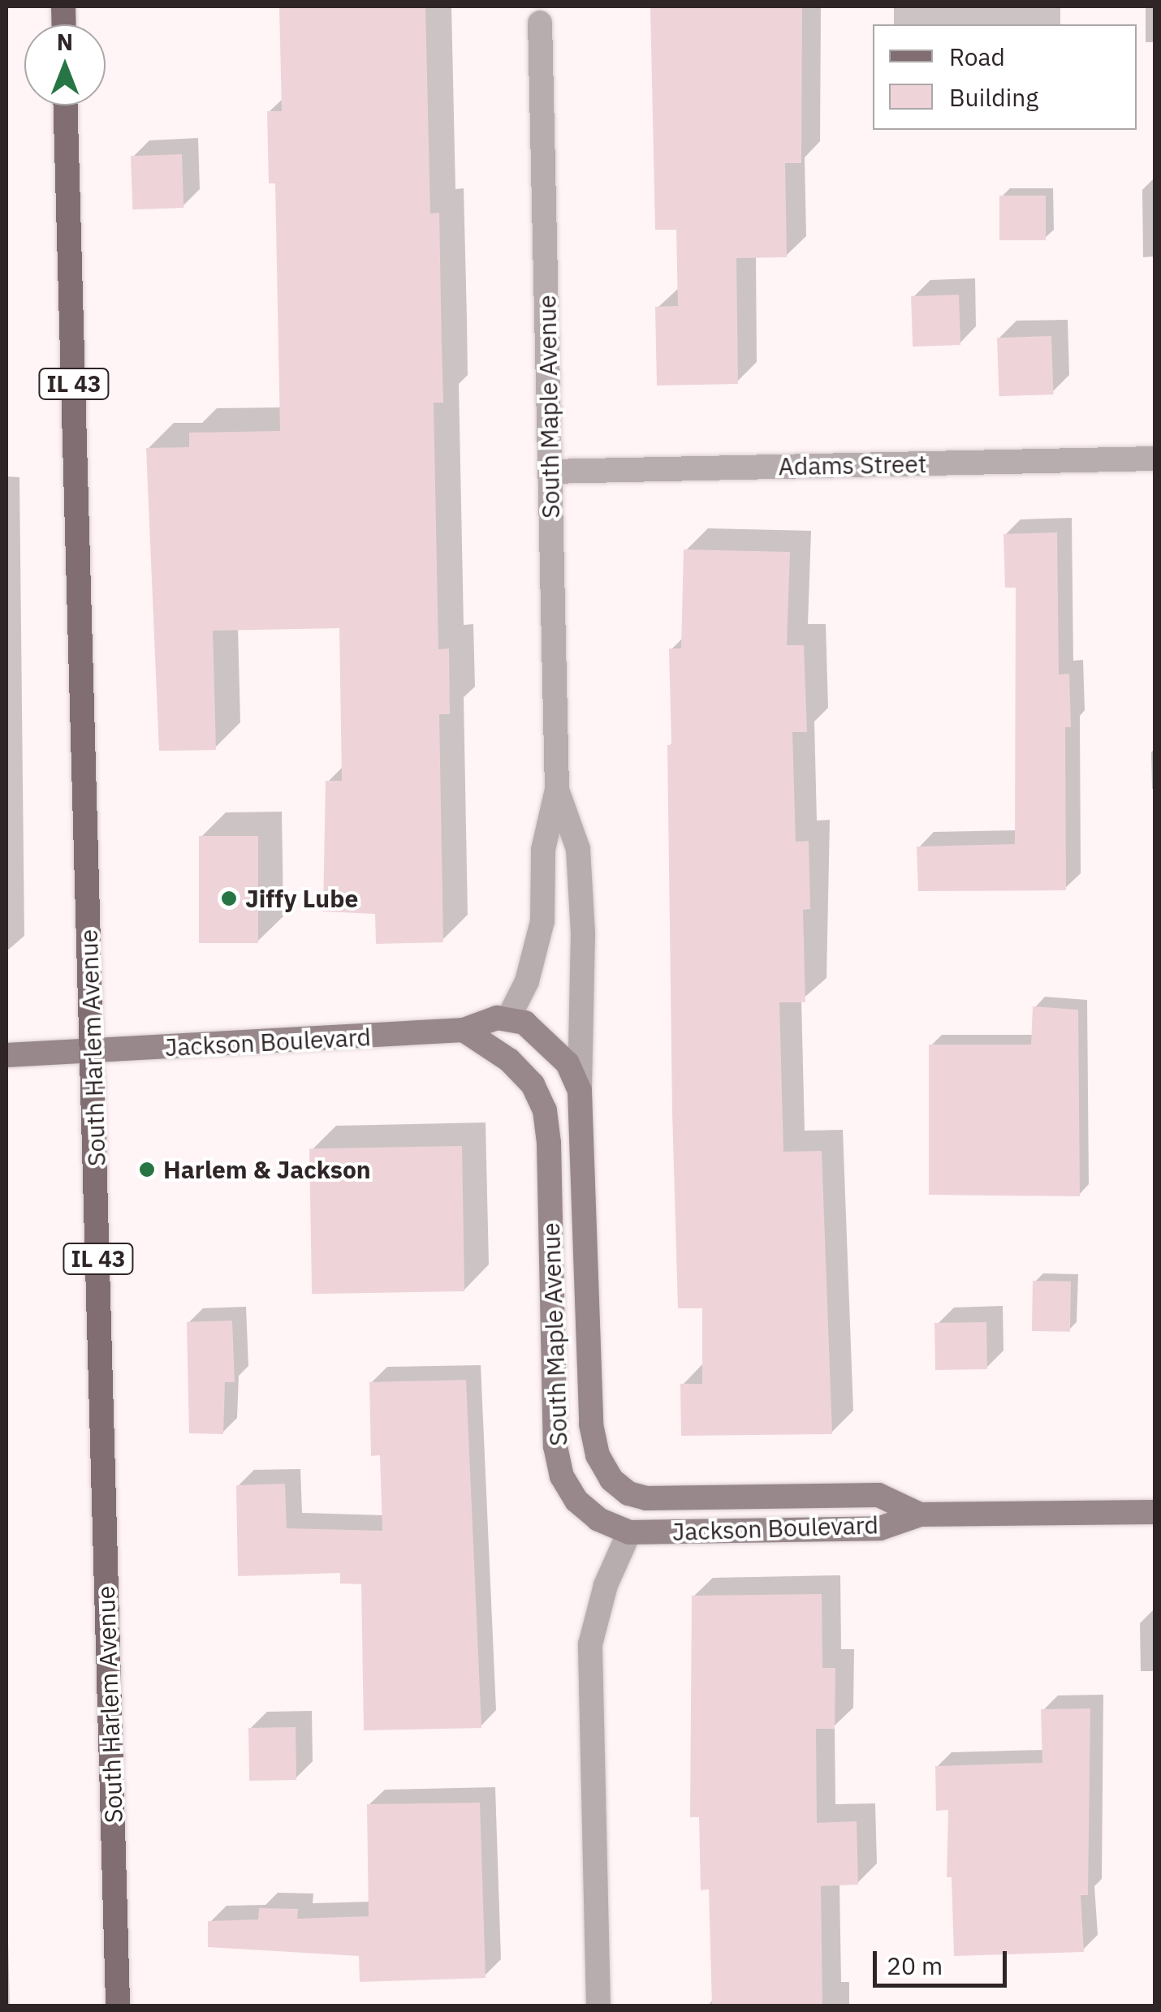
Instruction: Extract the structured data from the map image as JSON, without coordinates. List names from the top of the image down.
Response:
{
  "streets": {
    "main road": ["IL 43", "South Harlem Avenue"],
    "street": ["South Maple Avenue", "Adams Street", "Jackson Boulevard"]
  },
  "crossings": [
    ["South Maple Avenue", "Adams Street"],
    ["South Maple Avenue", "Jackson Boulevard"],
    ["Jackson Boulevard", "South Harlem Avenue"]
  ],
  "places": ["Jiffy Lube", "Harlem & Jackson"],
  "legend": ["Road", "Building"],
  "scale_bar": "20 m",
  "north": "top"
}
